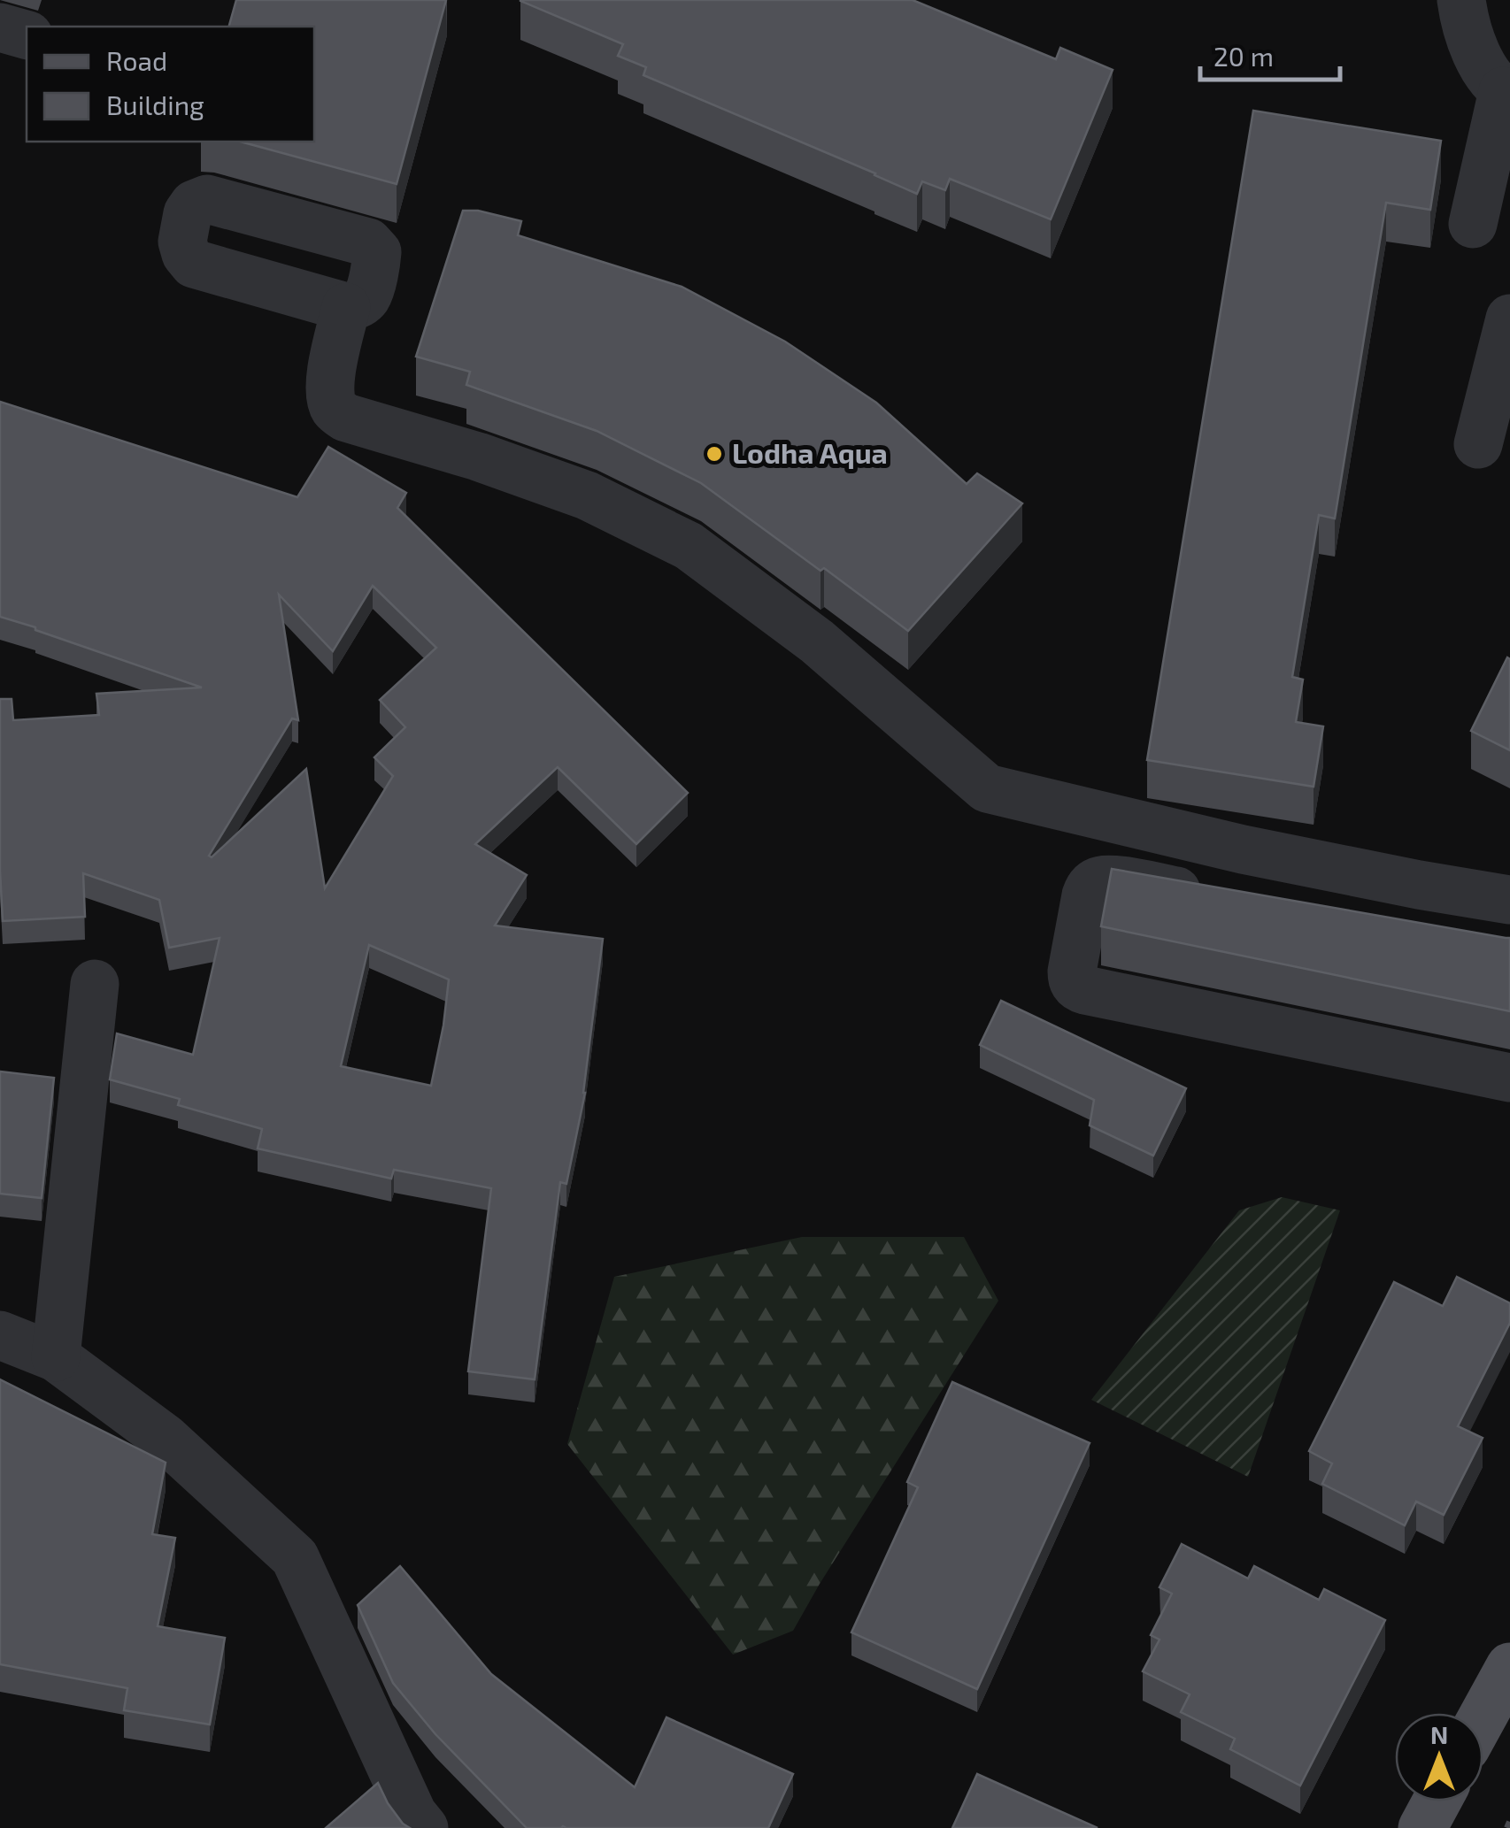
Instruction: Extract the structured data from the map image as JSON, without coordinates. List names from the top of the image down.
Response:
{
  "places": ["Lodha Aqua"],
  "legend": ["Road", "Building"],
  "scale_bar": "20 m",
  "north": "top"
}
